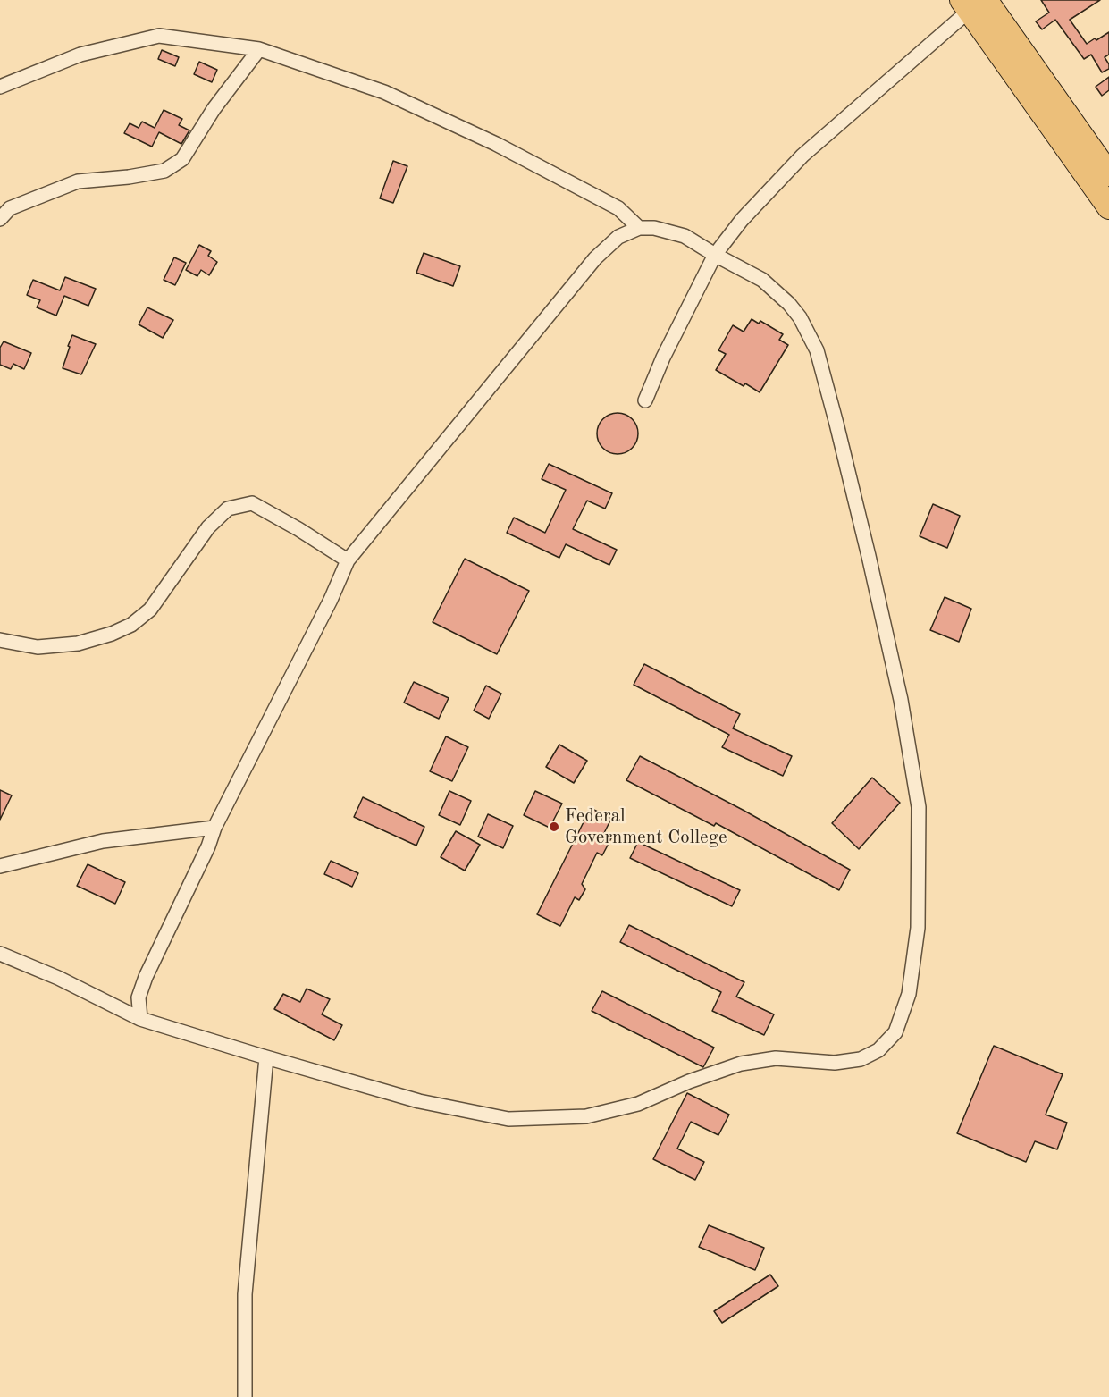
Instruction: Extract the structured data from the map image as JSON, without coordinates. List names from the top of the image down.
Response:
{
  "places": ["Federal Government College"]
}
